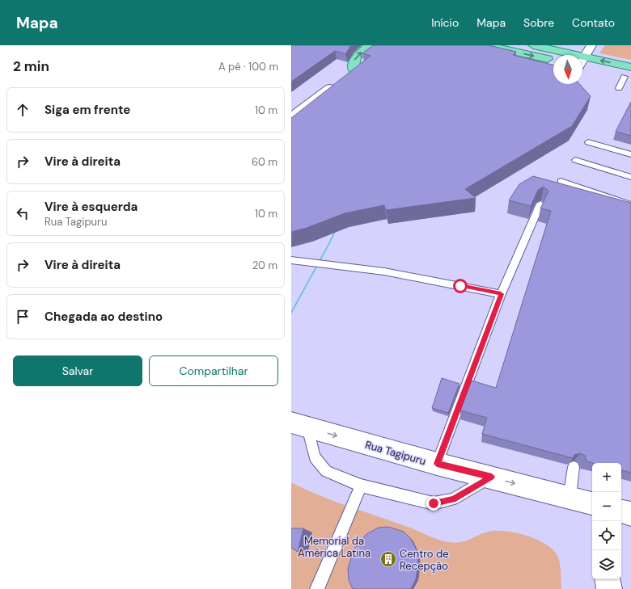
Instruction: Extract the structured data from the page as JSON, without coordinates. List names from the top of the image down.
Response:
{
  "streets": {
    "street": ["Rua Tagipuru"]
  },
  "one_way": ["Rua Tagipuru"],
  "parks": ["Memorial da América Latina"],
  "places": {
    "building": ["Centro de Recepção"]
  },
  "north": "bottom",
  "page": {
    "header": "Mapa",
    "nav": [
      "Início",
      "Mapa",
      "Sobre",
      "Contato"
    ],
    "heading": ["2 min", "A pé · 100 m"],
    "list": [
      ["Siga em frente", "10 m"],
      ["Vire à direita", "60 m"],
      ["Vire à esquerda", "Rua Tagipuru", "10 m"],
      ["Vire à direita", "20 m"],
      "Chegada ao destino"
    ],
    "buttons": ["Salvar", "Compartilhar"],
    "map_buttons": ["+", "−"]
  }
}
